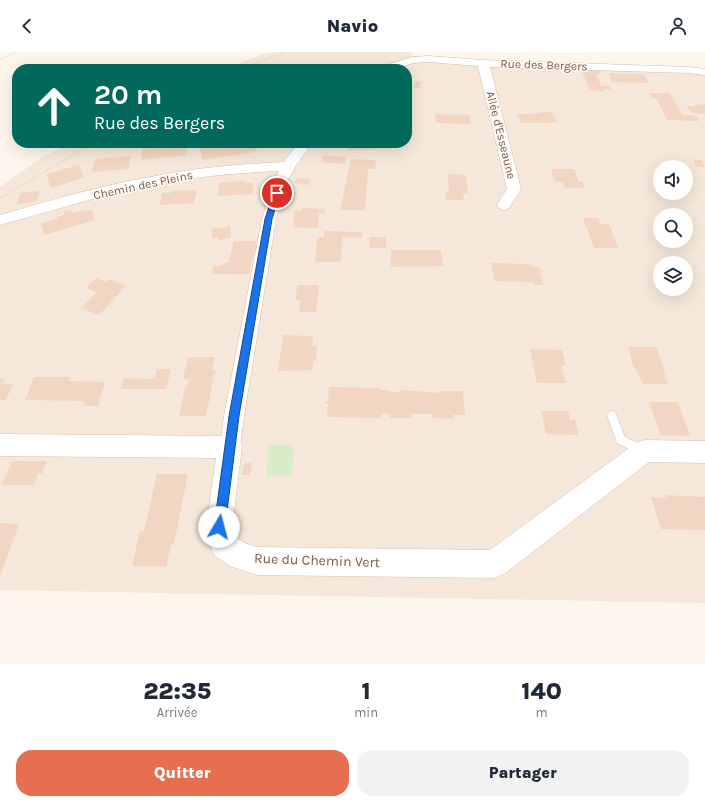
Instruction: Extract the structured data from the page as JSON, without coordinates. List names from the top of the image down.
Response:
{
  "streets": {
    "street": [
      "Rue des Bergers",
      "Allée d'Esseaune",
      "Chemin des Pleins",
      "Rue du Chemin Vert"
    ]
  },
  "crossings": [
    ["Rue des Bergers", "Allée d'Esseaune"]
  ],
  "page": {
    "header": "Navio",
    "turn": ["20 m", "Rue des Bergers"],
    "eta": [
      "22:35",
      "Arrivée",
      "1",
      "min",
      "140",
      "m"
    ],
    "buttons": ["Quitter", "Partager"]
  }
}
